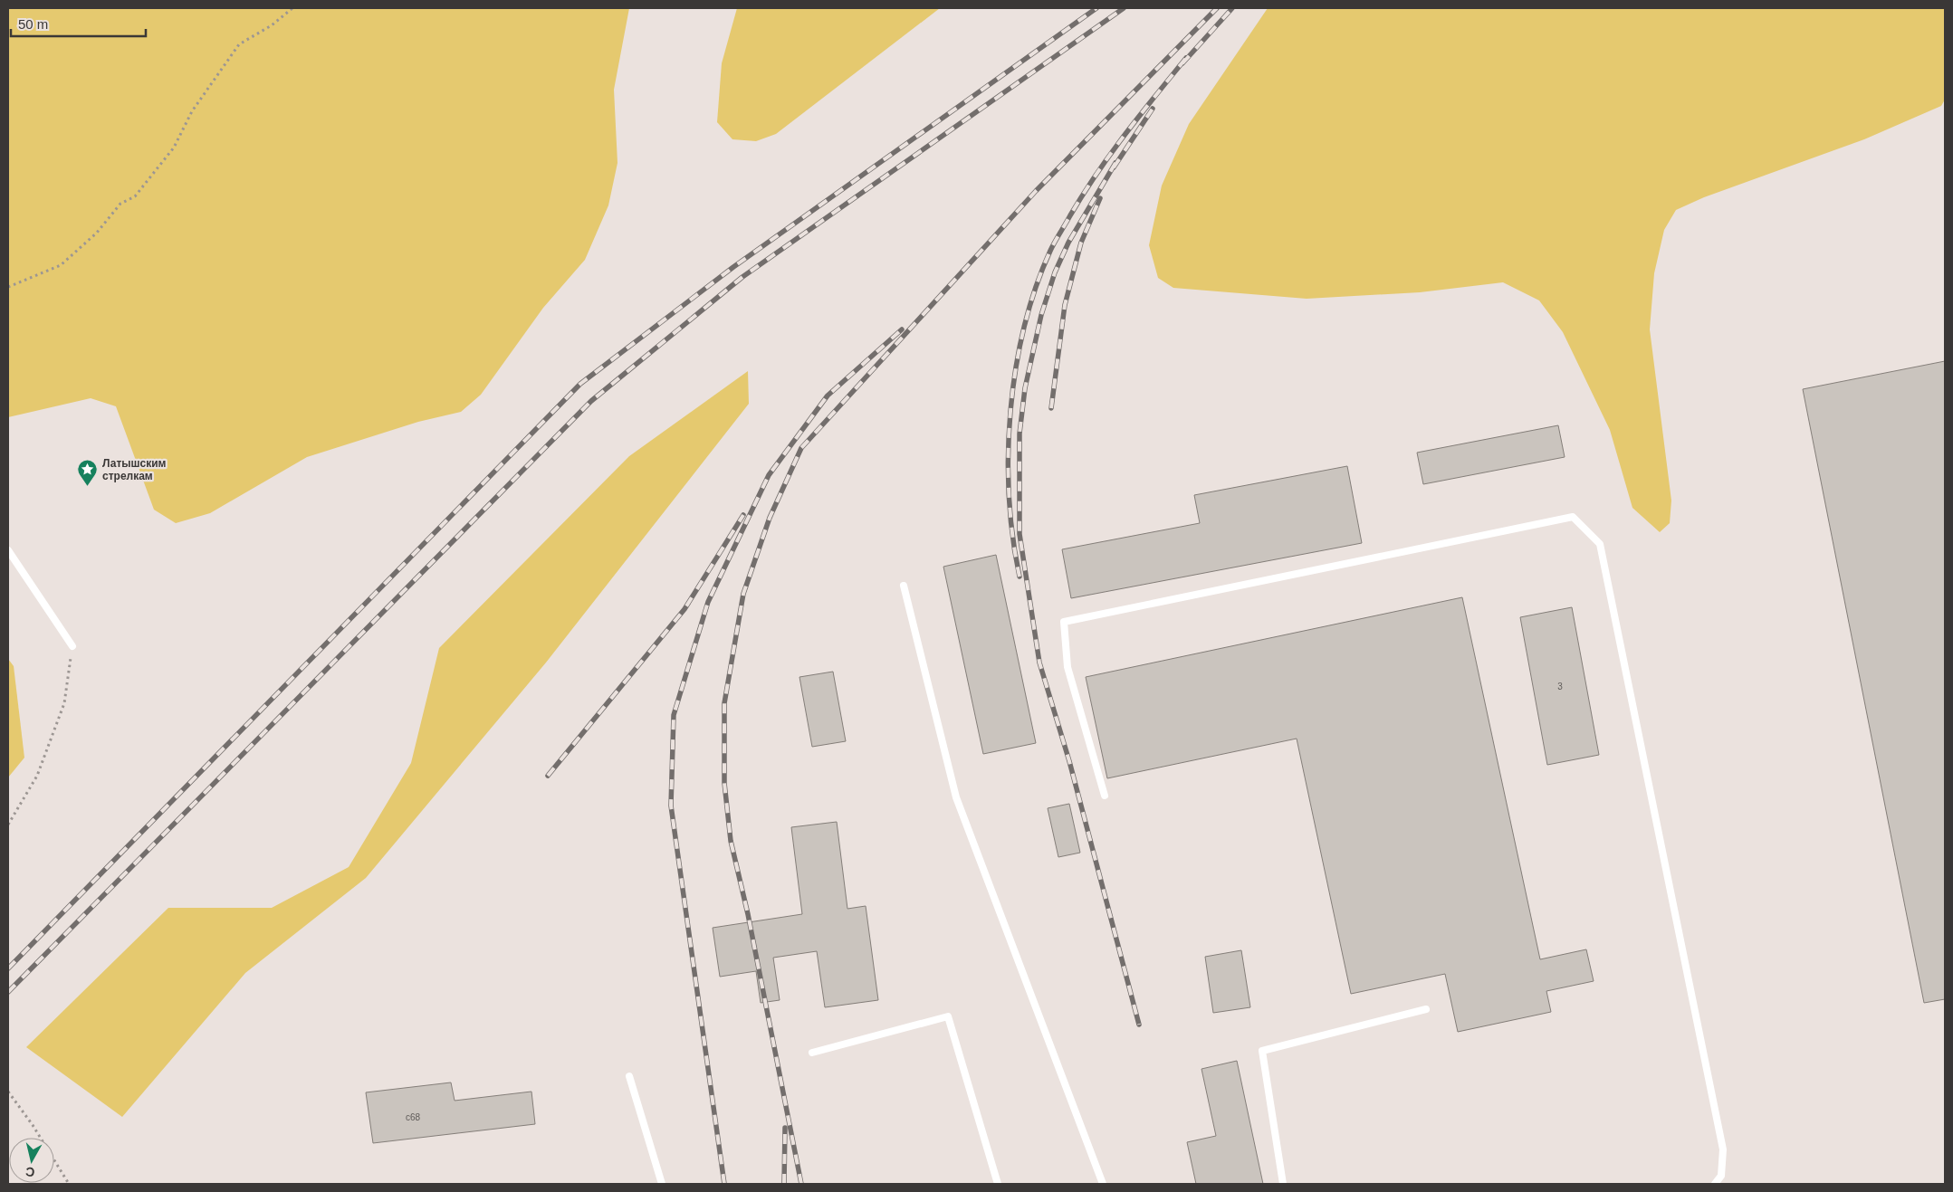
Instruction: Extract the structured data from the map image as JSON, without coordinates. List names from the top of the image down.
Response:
{
  "places": {
    "place": ["Латышским стрелкам"]
  },
  "house_numbers": ["3", "с68"],
  "scale_bar": "50 m",
  "north": "bottom"
}
